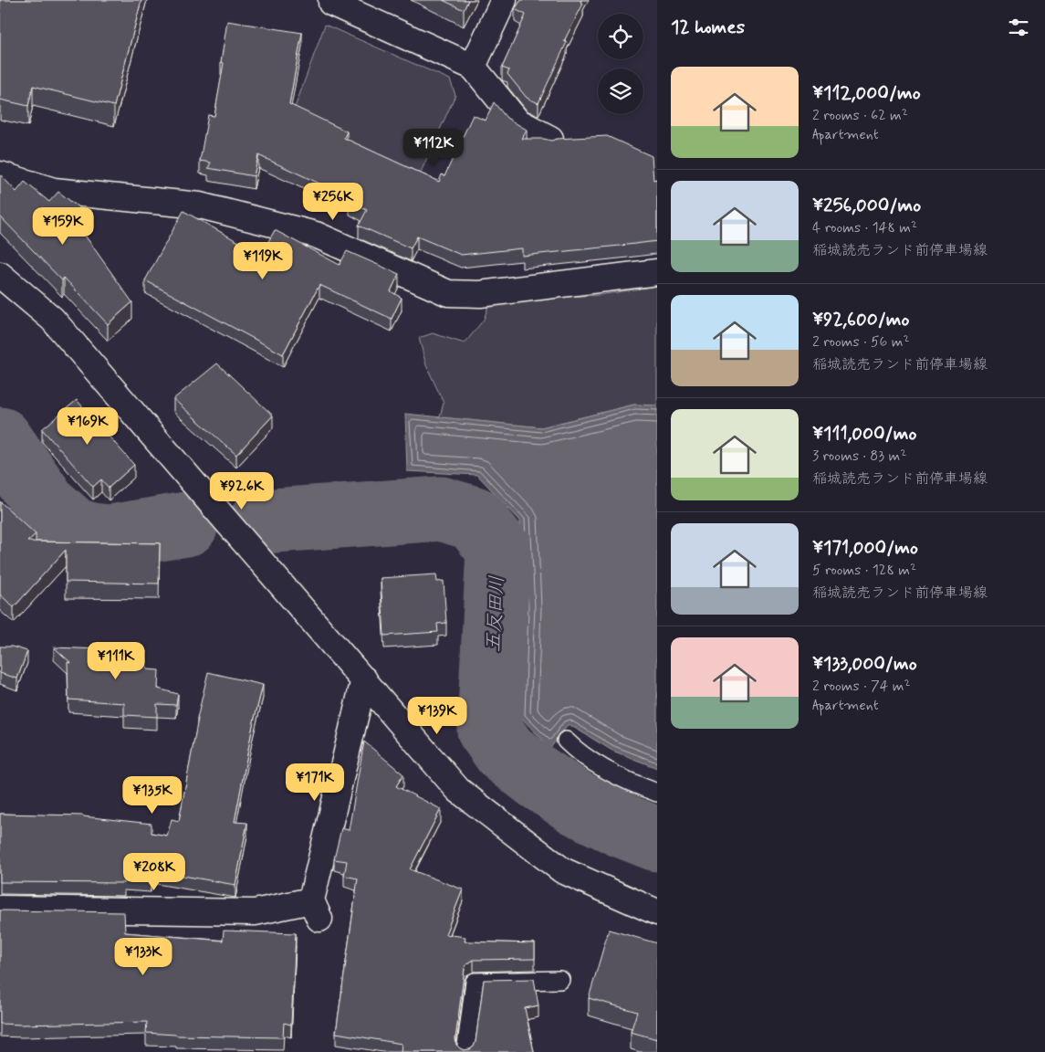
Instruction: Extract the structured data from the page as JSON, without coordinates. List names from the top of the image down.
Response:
{
  "water": ["五反田川"],
  "page": {
    "heading": "12 homes",
    "list": [
      {
        "name": "¥112,000/mo",
        "note": "2 rooms · 62 m² · Apartment"
      },
      {
        "name": "¥256,000/mo",
        "note": "4 rooms · 148 m² · 稲城読売ランド前停車場線"
      },
      {
        "name": "¥92,600/mo",
        "note": "2 rooms · 56 m² · 稲城読売ランド前停車場線"
      },
      {
        "name": "¥111,000/mo",
        "note": "3 rooms · 83 m² · 稲城読売ランド前停車場線"
      },
      {
        "name": "¥171,000/mo",
        "note": "5 rooms · 128 m² · 稲城読売ランド前停車場線"
      },
      {
        "name": "¥133,000/mo",
        "note": "2 rooms · 74 m² · Apartment"
      }
    ],
    "price": [
      "¥112K",
      "¥256K",
      "¥159K",
      "¥119K",
      "¥169K",
      "¥92.6K",
      "¥111K",
      "¥139K",
      "¥171K",
      "¥135K",
      "¥208K",
      "¥133K"
    ]
  }
}
